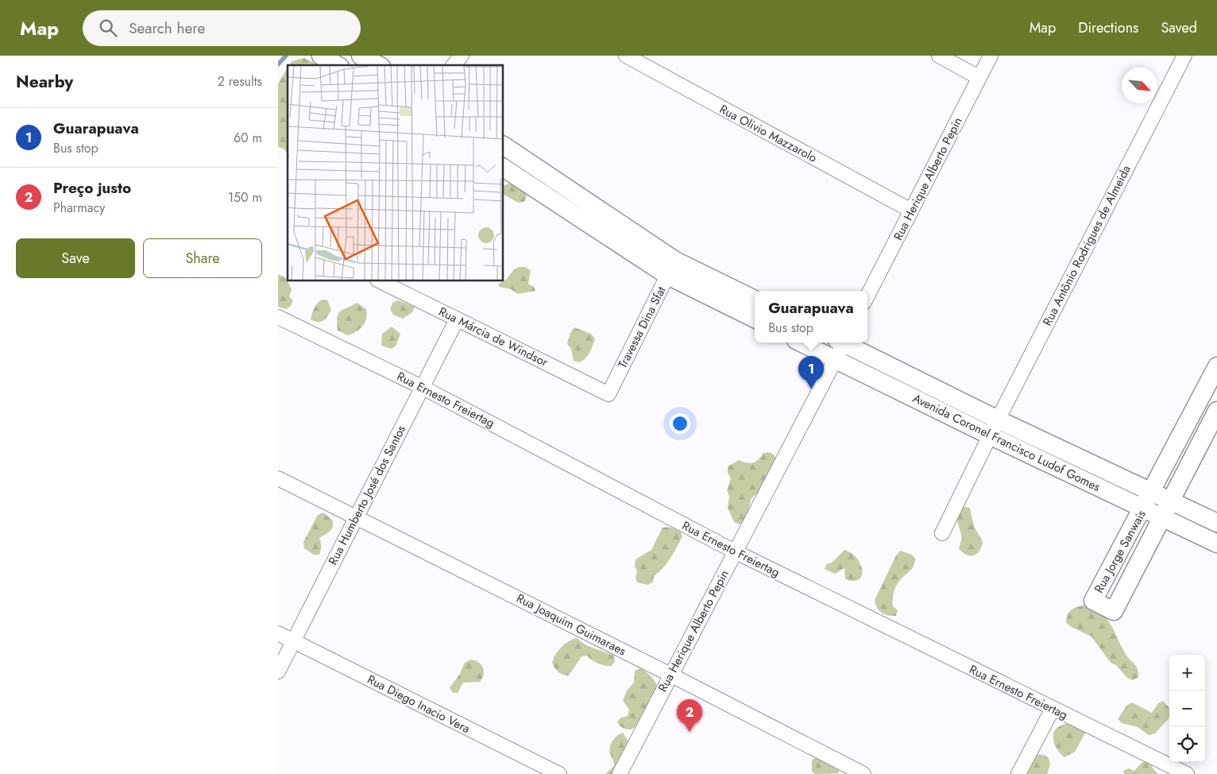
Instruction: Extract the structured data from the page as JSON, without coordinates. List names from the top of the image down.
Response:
{
  "streets": {
    "street": [
      "Rua Olivio Mazzarolo",
      "Rua Herique Alberto Pepin",
      "Rua Antônio Rodrigues de Almeida",
      "Travessa Dina Sfat",
      "Rua Márcia de Windsor",
      "Rua Ernesto Freiertag",
      "Avenida Coronel Francisco Ludof Gomes",
      "Rua Humberto José dos Santos",
      "Rua Jorge Sanwais",
      "Rua Joaquim Guimaraes",
      "Rua Diego Inacio Vera"
    ]
  },
  "crossings": [
    ["Rua Olivio Mazzarolo", "Rua Herique Alberto Pepin"],
    ["Rua Herique Alberto Pepin", "Rua Ernesto Freiertag"],
    ["Rua Herique Alberto Pepin", "Avenida Coronel Francisco Ludof Gomes"],
    ["Rua Herique Alberto Pepin", "Rua Joaquim Guimaraes"],
    ["Rua Antônio Rodrigues de Almeida", "Avenida Coronel Francisco Ludof Gomes"],
    ["Travessa Dina Sfat", "Rua Márcia de Windsor"],
    ["Rua Márcia de Windsor", "Rua Humberto José dos Santos"],
    ["Rua Ernesto Freiertag", "Rua Humberto José dos Santos"],
    ["Avenida Coronel Francisco Ludof Gomes", "Rua Jorge Sanwais"],
    ["Rua Humberto José dos Santos", "Rua Joaquim Guimaraes"],
    ["Rua Humberto José dos Santos", "Rua Diego Inacio Vera"]
  ],
  "north": "bottom right",
  "page": {
    "header": "Map",
    "search": "Search here",
    "nav": ["Map", "Directions", "Saved"],
    "heading": ["Nearby", "2 results"],
    "list": [
      {
        "mark": "1",
        "name": "Guarapuava",
        "note": "Bus stop",
        "value": "60 m"
      },
      {
        "mark": "2",
        "name": "Preço justo",
        "note": "Pharmacy",
        "value": "150 m"
      }
    ],
    "buttons": ["Save", "Share"],
    "popup": ["Guarapuava", "Bus stop"],
    "pins": ["1", "2"],
    "map_buttons": ["+", "−"]
  }
}
